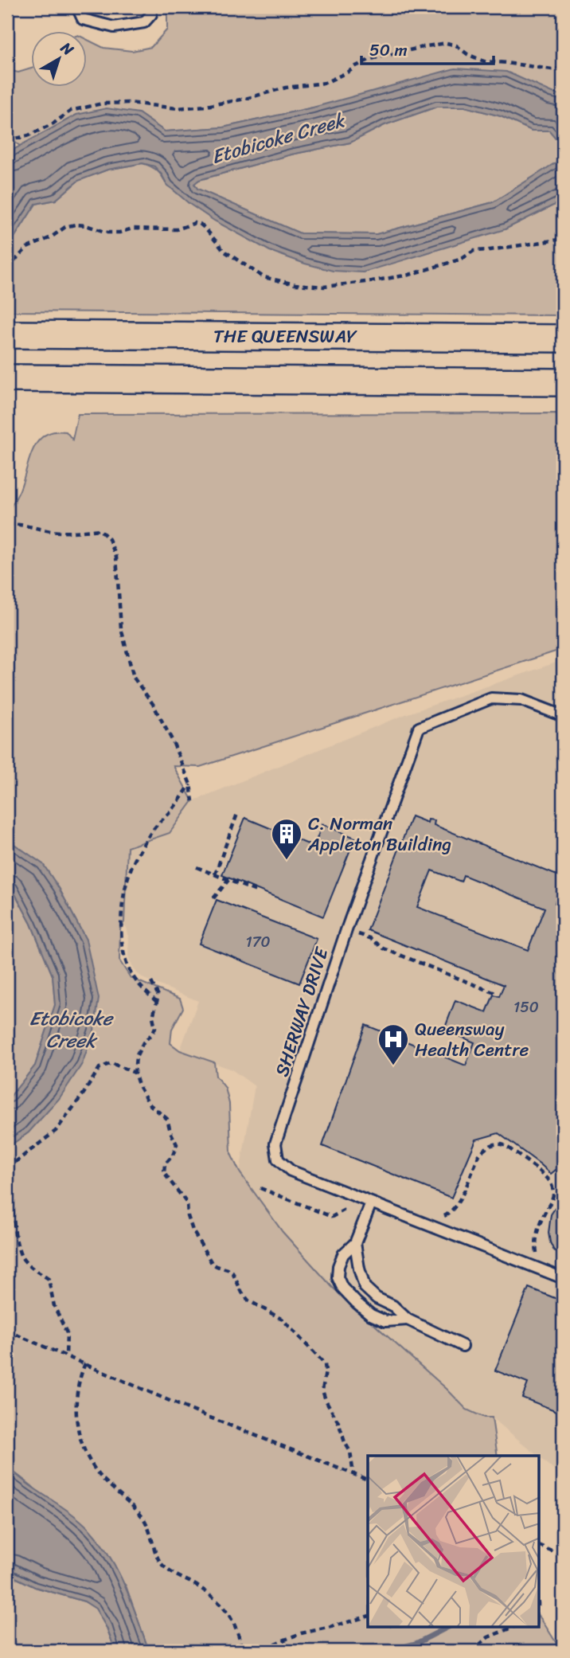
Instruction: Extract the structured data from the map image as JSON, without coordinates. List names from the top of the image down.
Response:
{
  "streets": {
    "main road": ["THE QUEENSWAY"],
    "lane": ["SHERWAY DRIVE"]
  },
  "water": ["Etobicoke Creek"],
  "places": {
    "building": ["C. Norman Appleton Building"],
    "hospital": ["Queensway Health Centre"]
  },
  "house_numbers": ["170", "150"],
  "scale_bar": "50 m",
  "north": "top right"
}
